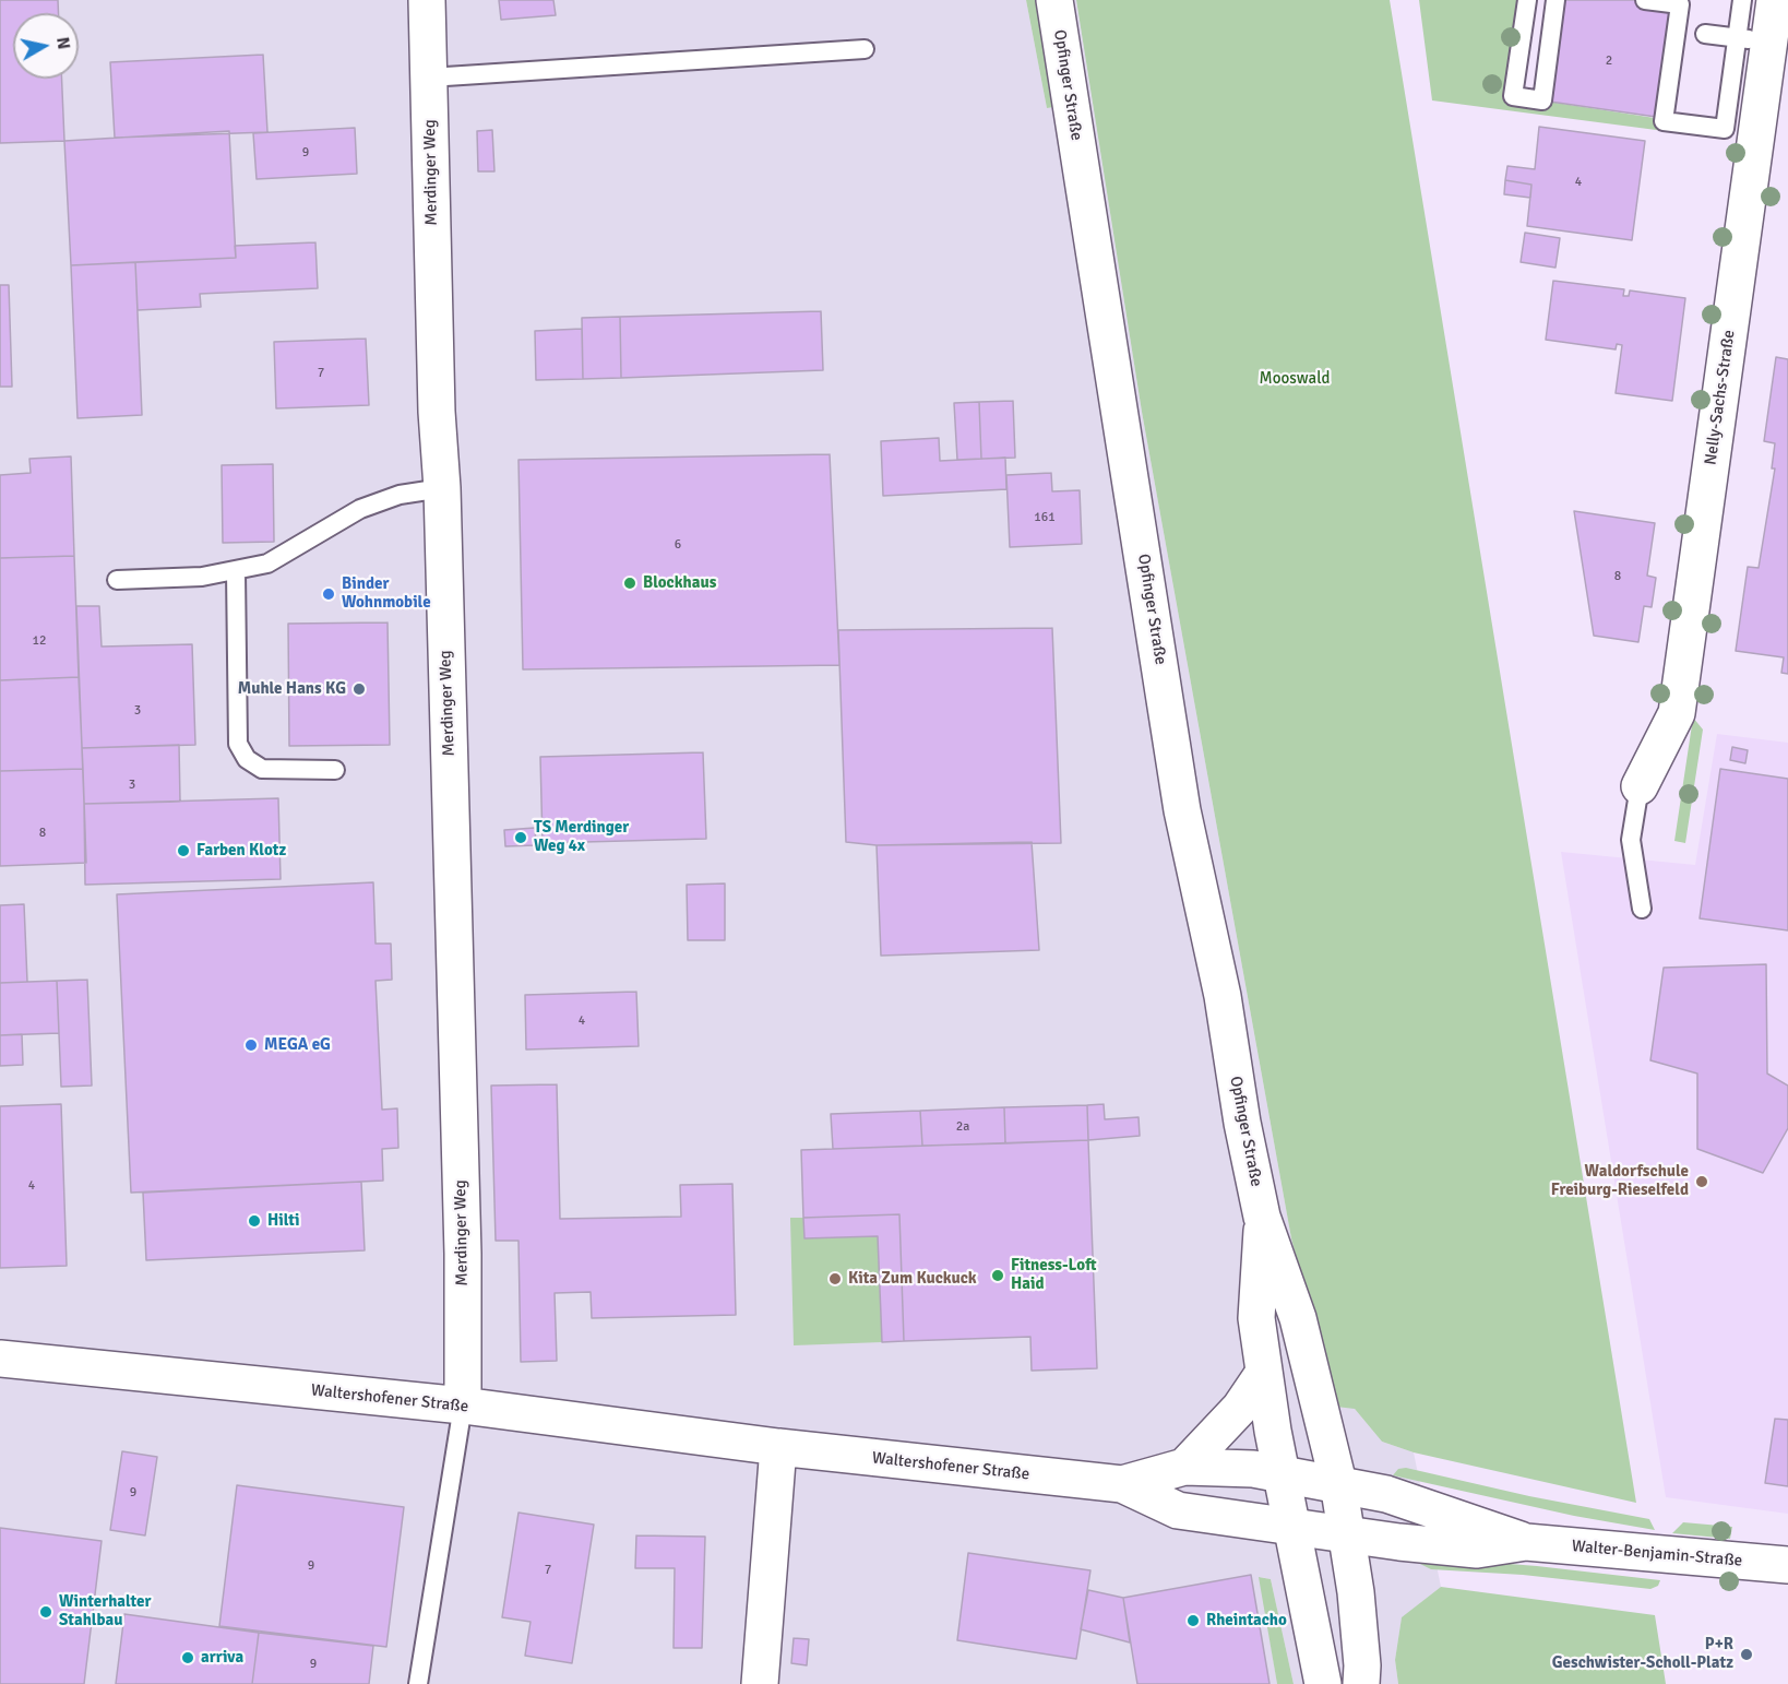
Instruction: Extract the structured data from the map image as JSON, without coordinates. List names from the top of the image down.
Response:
{
  "streets": {
    "street": [
      "Opfinger Straße",
      "Merdinger Weg",
      "Nelly-Sachs-Straße",
      "Waltershofener Straße",
      "Walter-Benjamin-Straße"
    ]
  },
  "crossings": [
    ["Opfinger Straße", "Waltershofener Straße"],
    ["Opfinger Straße", "Walter-Benjamin-Straße"],
    ["Merdinger Weg", "Waltershofener Straße"],
    ["Waltershofener Straße", "Walter-Benjamin-Straße"]
  ],
  "parks": ["Mooswald"],
  "places": [
    "Blockhaus",
    "Binder Wohnmobile",
    "Muhle Hans KG",
    "TS Merdinger Weg 4x",
    "Farben Klotz",
    "MEGA eG",
    "Waldorfschule Freiburg-Rieselfeld",
    "Hilti",
    "Fitness-Loft Haid",
    "Kita Zum Kuckuck",
    "Winterhalter Stahlbau",
    "Rheintacho",
    "P+R Geschwister-Scholl-Platz",
    "arriva"
  ],
  "house_numbers": [
    "2",
    "9",
    "4",
    "7",
    "161",
    "6",
    "8",
    "12",
    "3",
    "3",
    "8",
    "4",
    "2a",
    "4",
    "9",
    "9",
    "7",
    "9"
  ],
  "north": "right"
}
